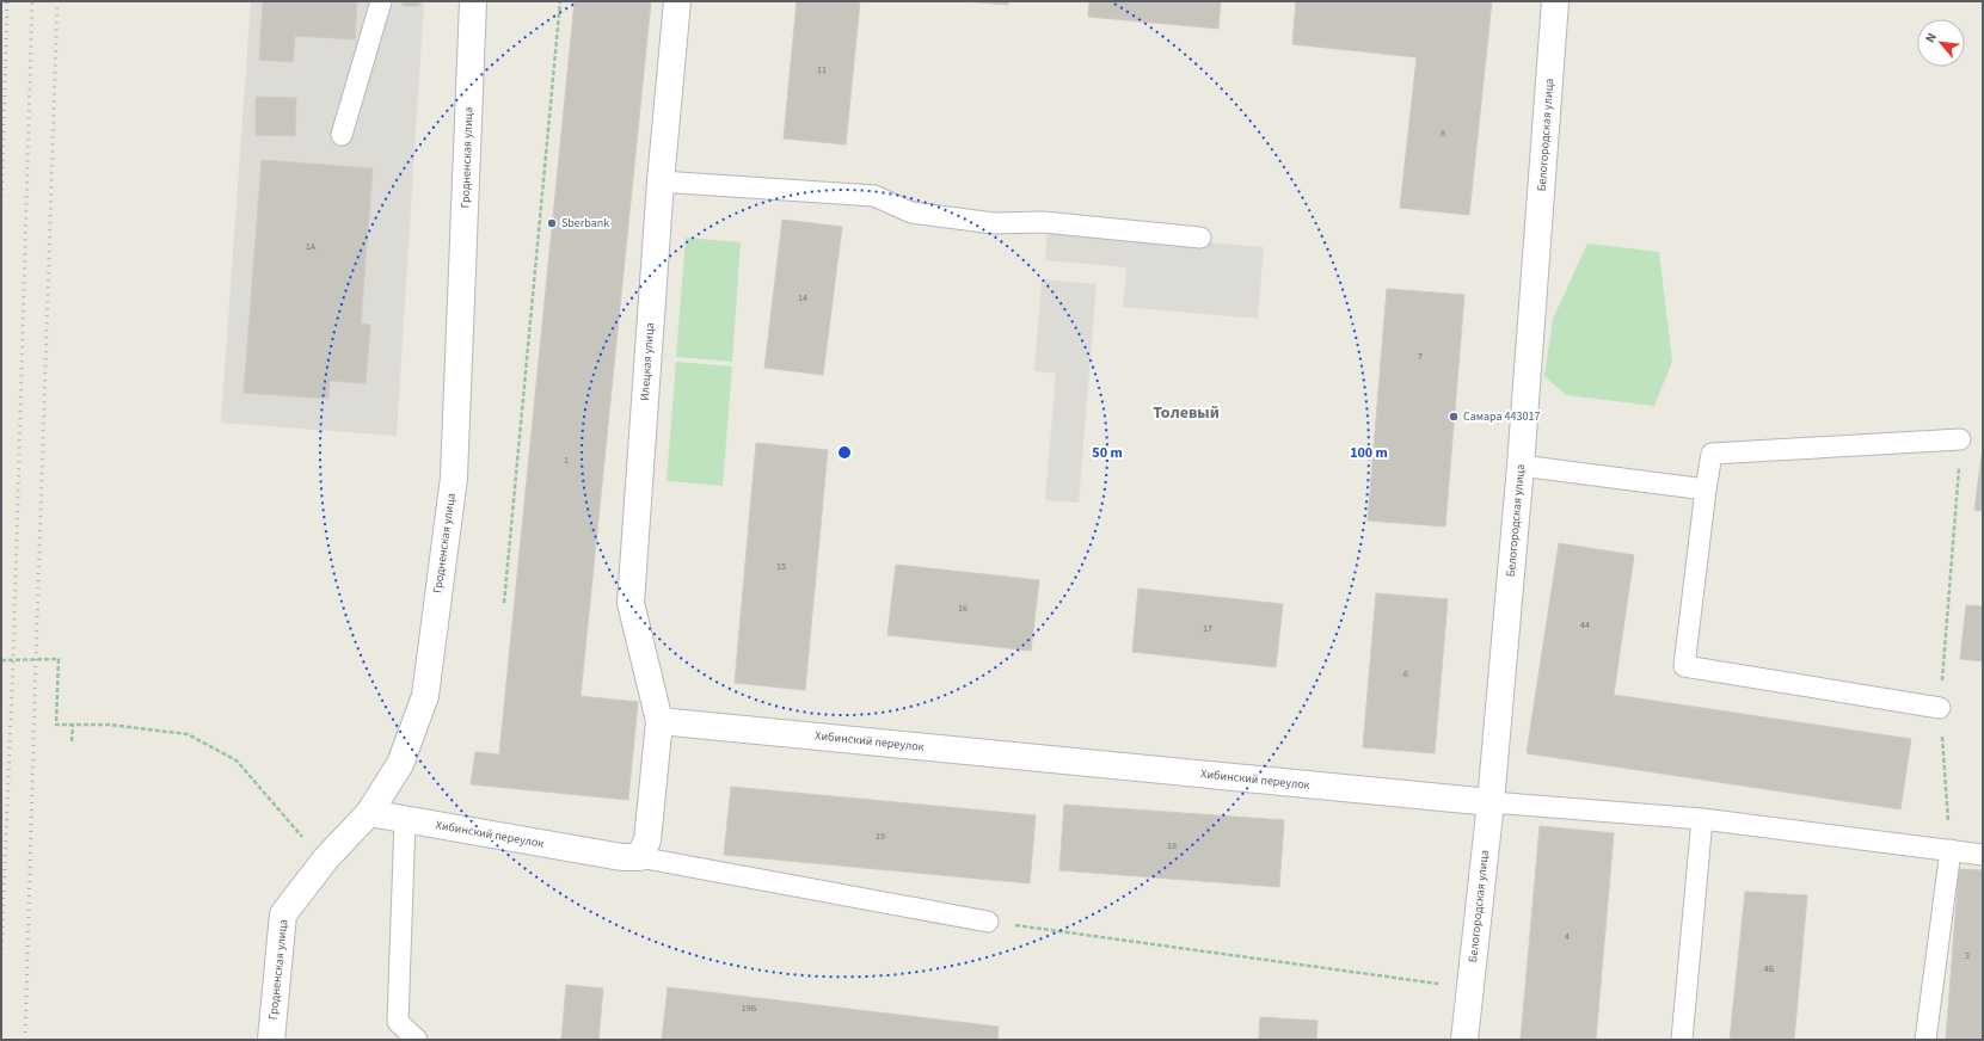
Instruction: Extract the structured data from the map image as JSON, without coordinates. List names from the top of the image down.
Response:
{
  "streets": {
    "street": [
      "Белогородская улица",
      "Гродненская улица",
      "Илецкая улица",
      "Хибинский переулок"
    ]
  },
  "crossings": [
    ["Белогородская улица", "Хибинский переулок"],
    ["Гродненская улица", "Хибинский переулок"],
    ["Илецкая улица", "Хибинский переулок"]
  ],
  "districts": ["Толевый"],
  "places": ["Sberbank", "Самара 443017"],
  "house_numbers": [
    "11",
    "8",
    "1А",
    "14",
    "7",
    "1",
    "15",
    "16",
    "44",
    "17",
    "6",
    "19",
    "18",
    "4",
    "3",
    "4Б",
    "19Б"
  ],
  "north": "top left",
  "rings": ["50 m", "100 m"]
}
